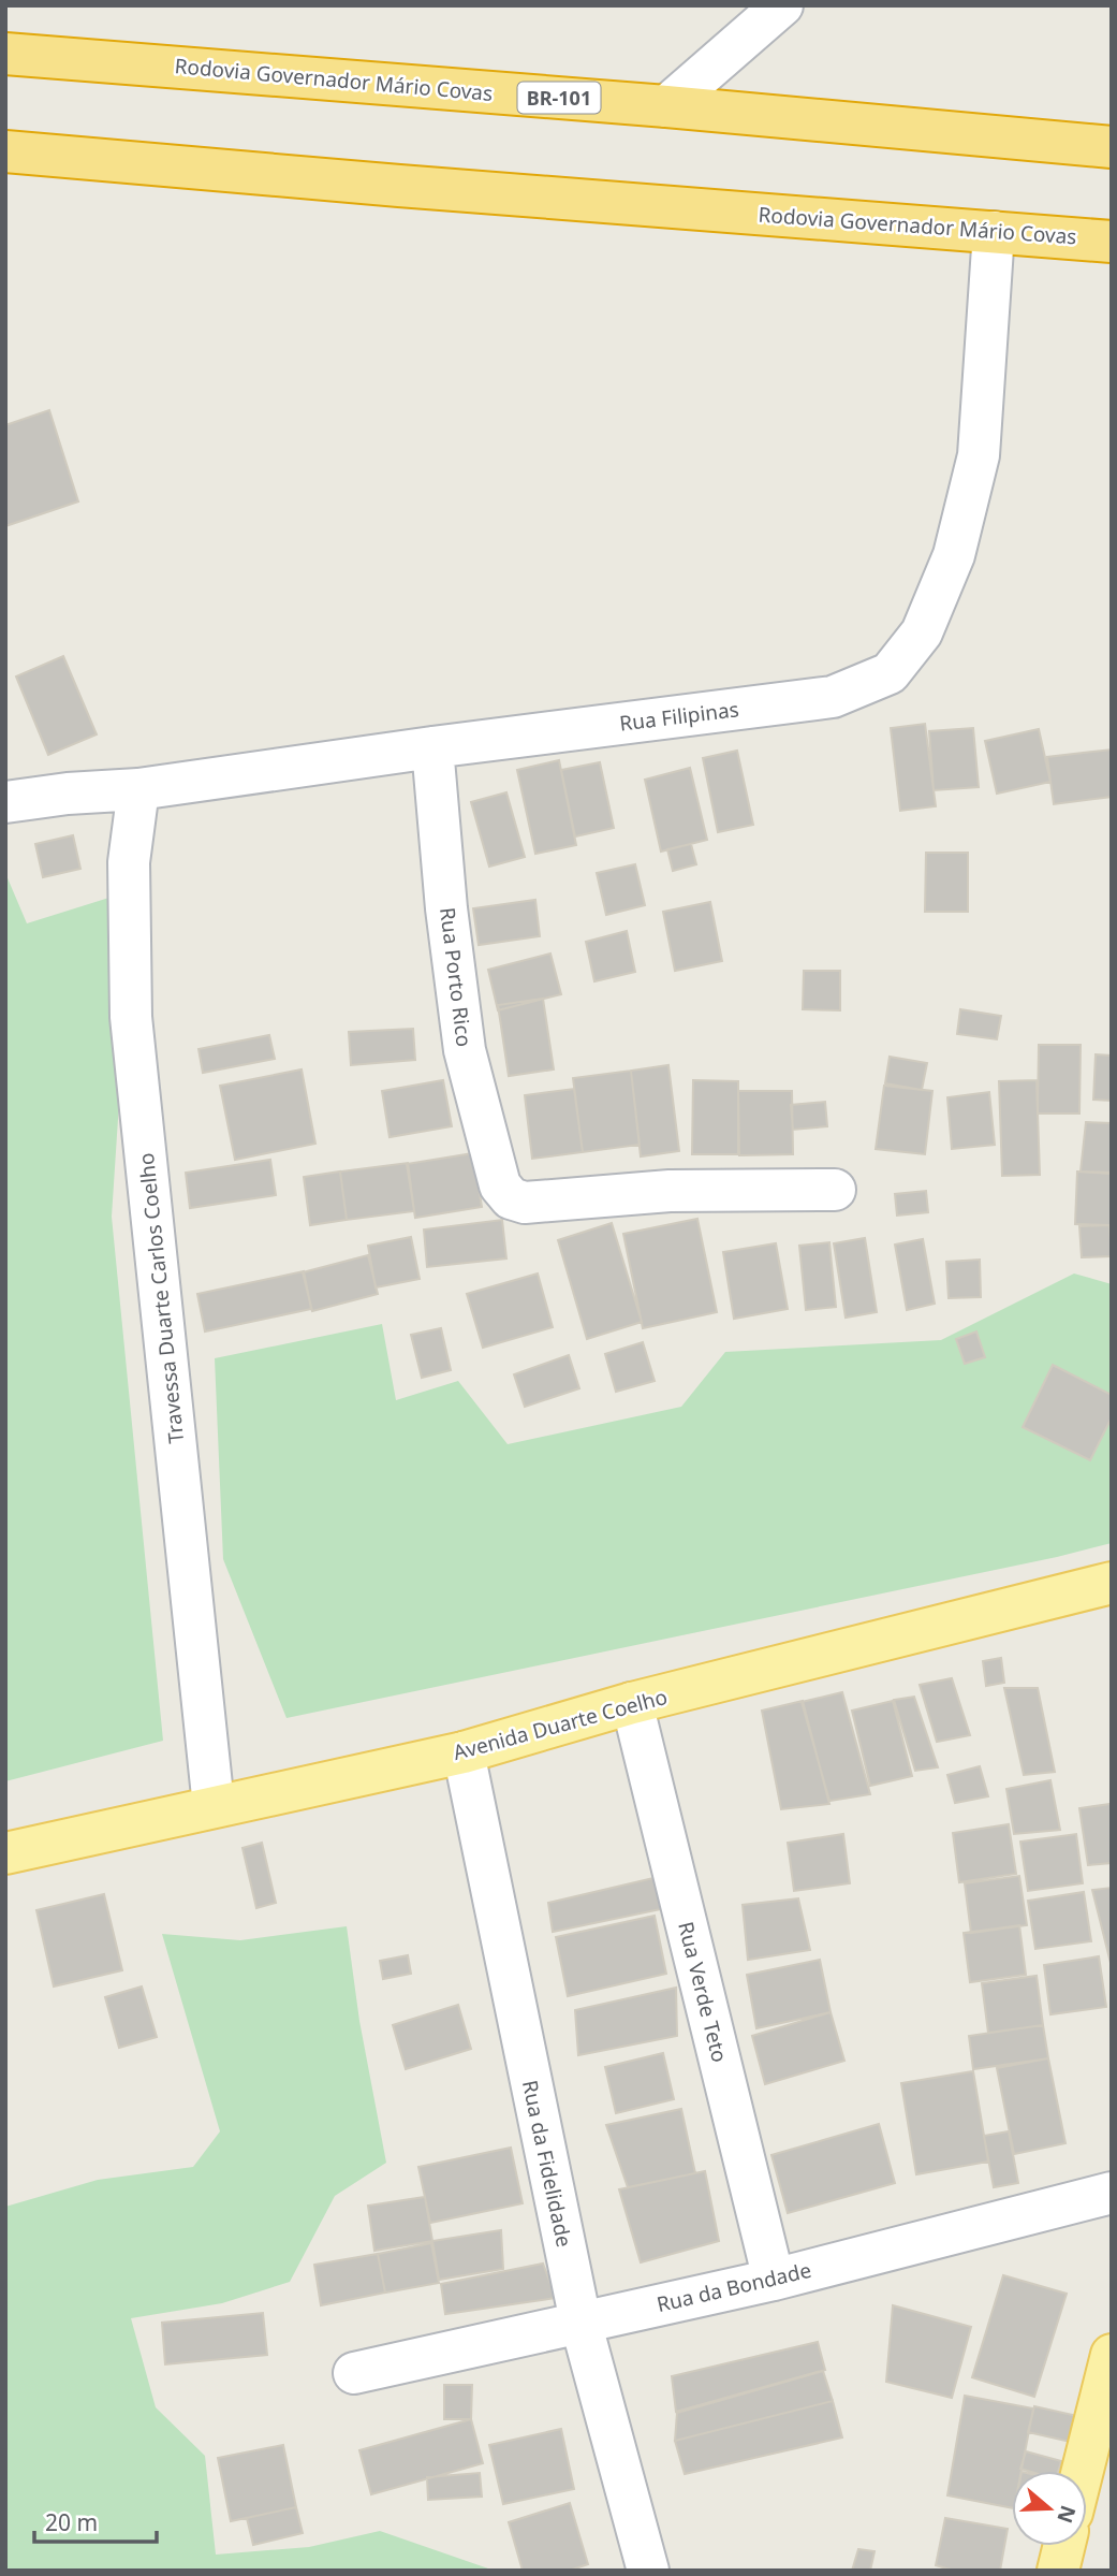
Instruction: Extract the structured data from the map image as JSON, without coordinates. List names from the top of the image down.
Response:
{
  "streets": {
    "highway": ["Rodovia Governador Mário Covas", "BR-101"],
    "main road": ["Avenida Duarte Coelho"],
    "street": [
      "Rua Filipinas",
      "Rua Porto Rico",
      "Travessa Duarte Carlos Coelho",
      "Rua Verde Teto",
      "Rua da Fidelidade",
      "Rua da Bondade"
    ]
  },
  "crossings": [
    ["Rodovia Governador Mário Covas", "Rua Filipinas"],
    ["Rua Filipinas", "Rua Porto Rico"],
    ["Rua Filipinas", "Travessa Duarte Carlos Coelho"],
    ["Travessa Duarte Carlos Coelho", "Avenida Duarte Coelho"],
    ["Avenida Duarte Coelho", "Rua Verde Teto"],
    ["Avenida Duarte Coelho", "Rua da Fidelidade"],
    ["Rua Verde Teto", "Rua da Bondade"],
    ["Rua da Fidelidade", "Rua da Bondade"]
  ],
  "scale_bar": "20 m",
  "north": "right"
}
